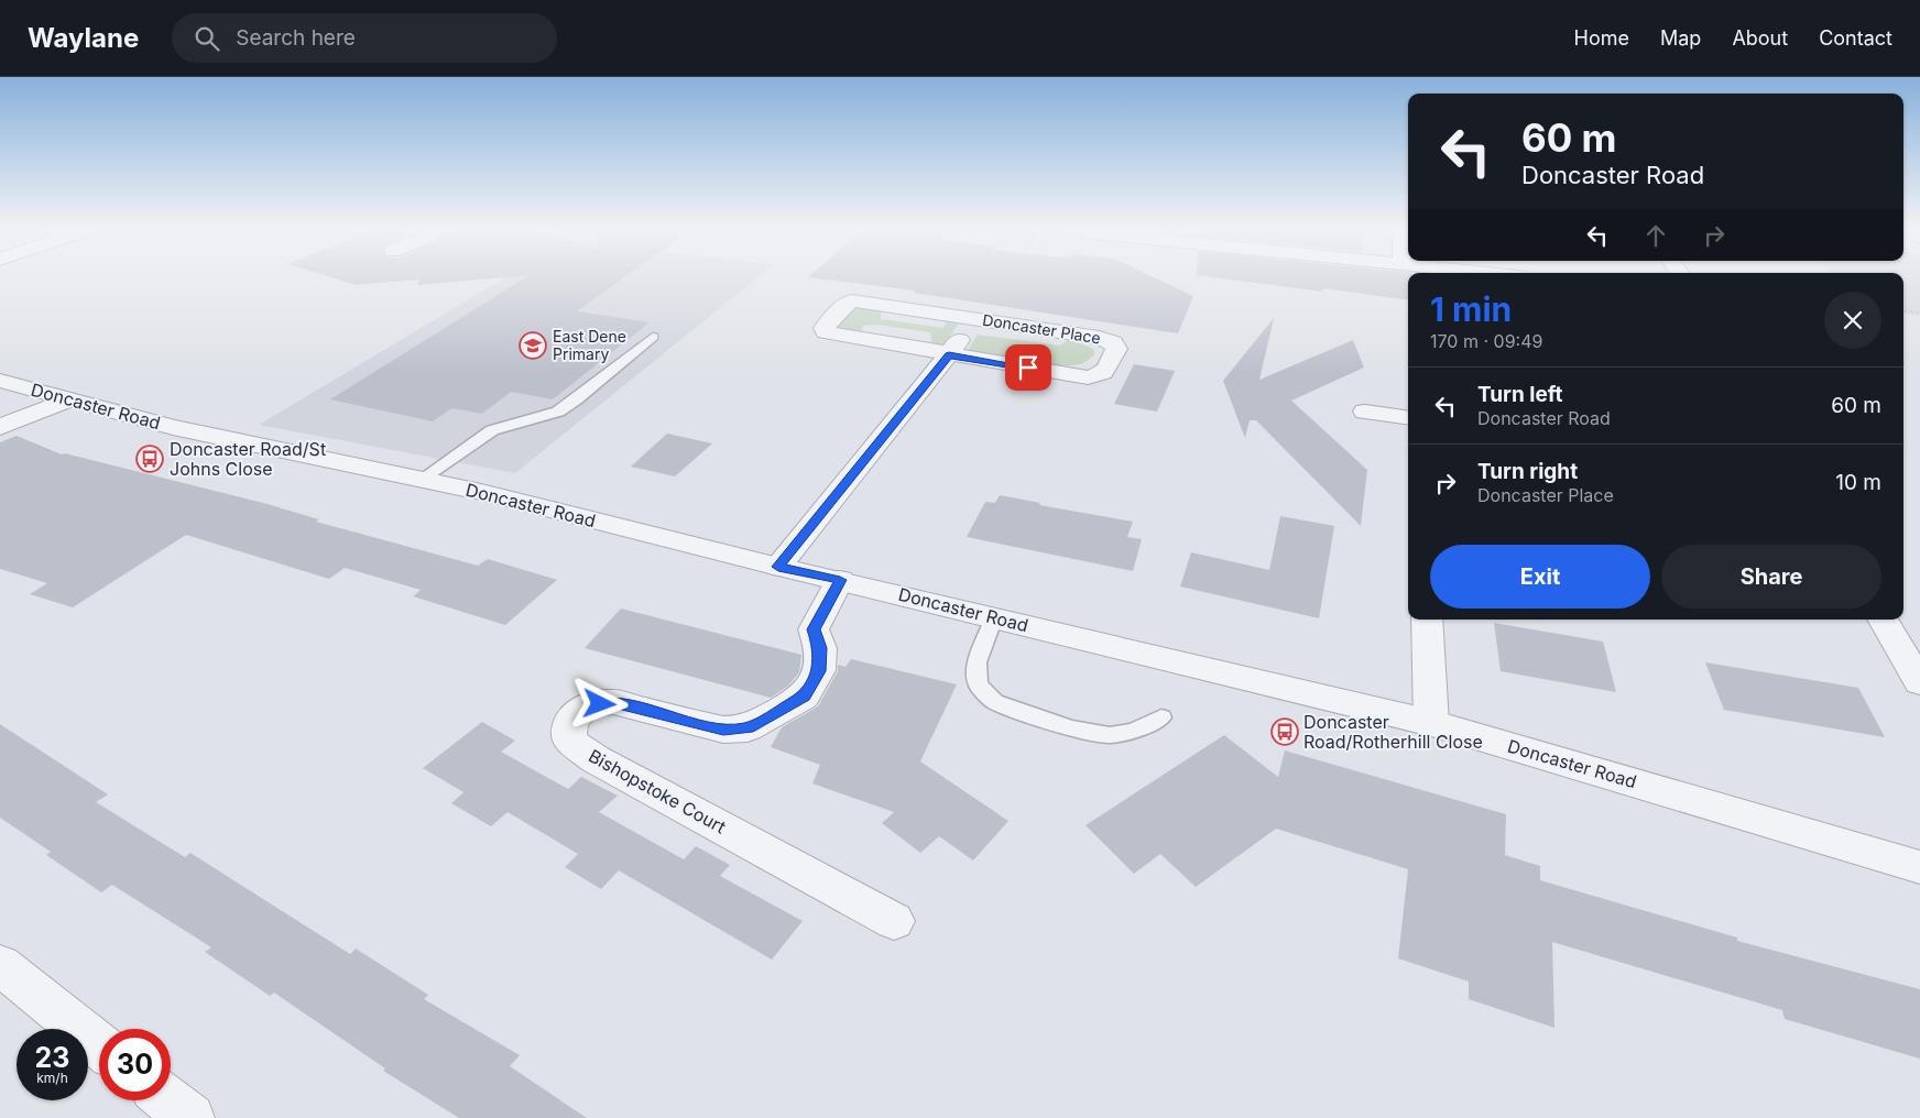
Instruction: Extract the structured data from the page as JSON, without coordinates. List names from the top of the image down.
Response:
{
  "streets": {
    "street": ["Doncaster Place", "Doncaster Road", "Bishopstoke Court"]
  },
  "crossings": [
    ["Doncaster Place", "Doncaster Road"],
    ["Doncaster Road", "Bishopstoke Court"]
  ],
  "places": {
    "school or university": ["East Dene Primary"],
    "bus stop": ["Doncaster Road/St Johns Close", "Doncaster Road/Rotherhill Close"]
  },
  "page": {
    "header": "Waylane",
    "search": "Search here",
    "nav": [
      "Home",
      "Map",
      "About",
      "Contact"
    ],
    "turn": ["60 m", "Doncaster Road"],
    "heading": ["1 min", "170 m · 09:49"],
    "list": [
      {
        "name": "Turn left",
        "note": "Doncaster Road",
        "value": "60 m"
      },
      {
        "name": "Turn right",
        "note": "Doncaster Place",
        "value": "10 m"
      }
    ],
    "buttons": ["Exit", "Share"],
    "speed": "23 km/h",
    "limit": "30"
  }
}
